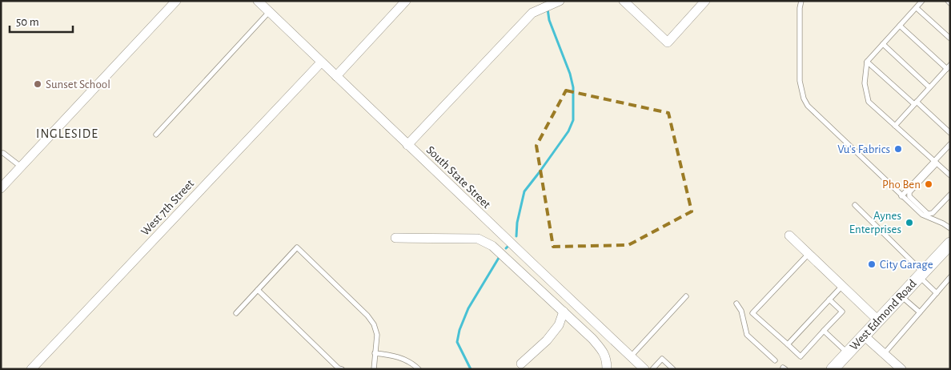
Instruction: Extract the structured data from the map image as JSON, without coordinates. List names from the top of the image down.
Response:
{
  "streets": {
    "main road": ["West Edmond Road"],
    "street": ["South State Street", "West 7th Street"]
  },
  "crossings": [
    ["South State Street", "West 7th Street"]
  ],
  "districts": ["INGLESIDE"],
  "places": [
    "Sunset School",
    "Vu's Fabrics",
    "Pho Ben",
    "Aynes Enterprises",
    "City Garage"
  ],
  "scale_bar": "50 m"
}
